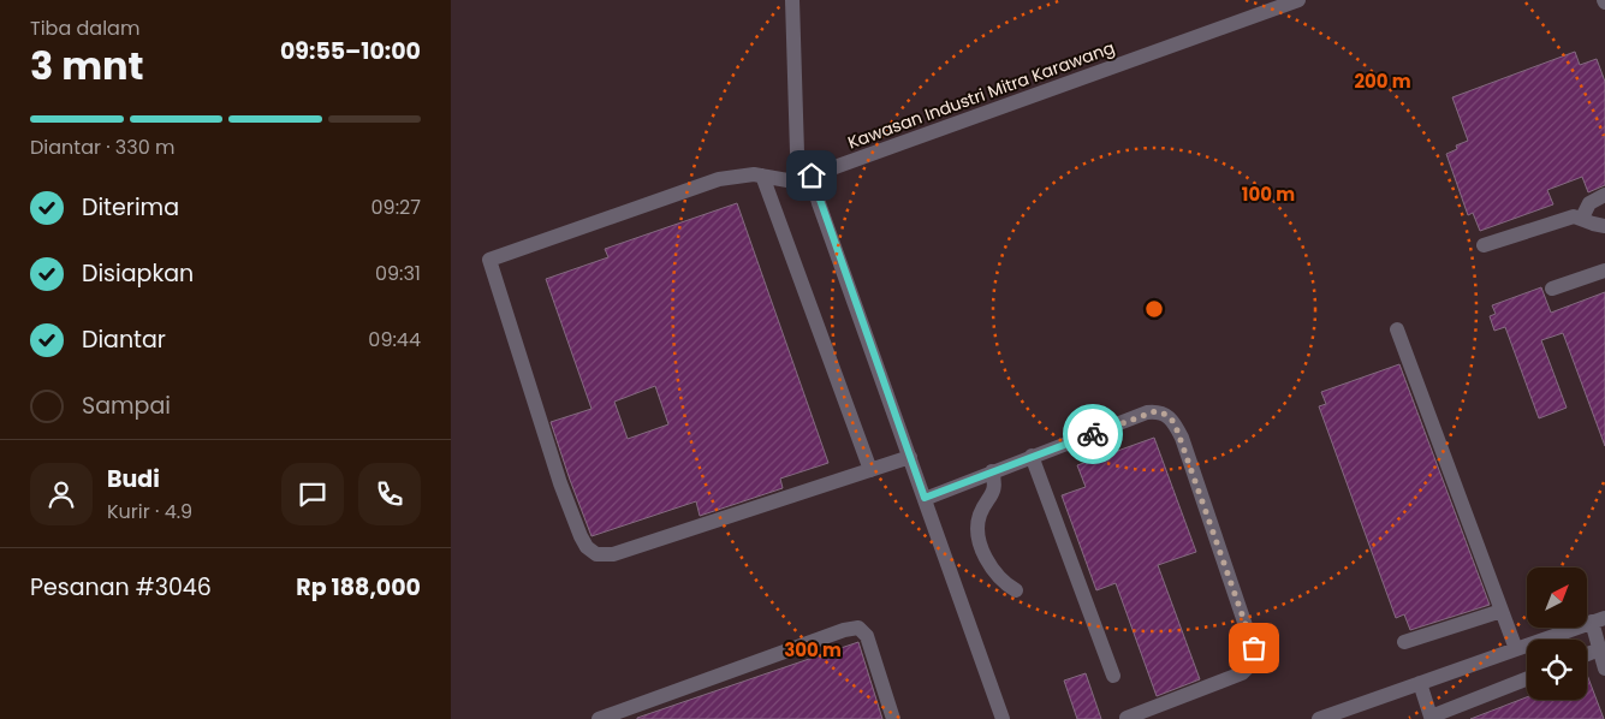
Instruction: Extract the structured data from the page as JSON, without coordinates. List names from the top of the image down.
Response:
{
  "streets": {
    "street": ["Kawasan Industri Mitra Karawang"]
  },
  "north": "top right",
  "page": {
    "heading": ["3 mnt", "Tiba dalam", "09:55–10:00"],
    "panel": [
      "Budi",
      "Kurir · 4.9",
      "Pesanan #3046",
      "Rp 188,000"
    ],
    "bar": "Diantar · 330 m",
    "list": [
      ["Diterima", "09:27"],
      ["Disiapkan", "09:31"],
      ["Diantar", "09:44"],
      "Sampai"
    ]
  },
  "rings": ["200 m", "100 m", "300 m"]
}
